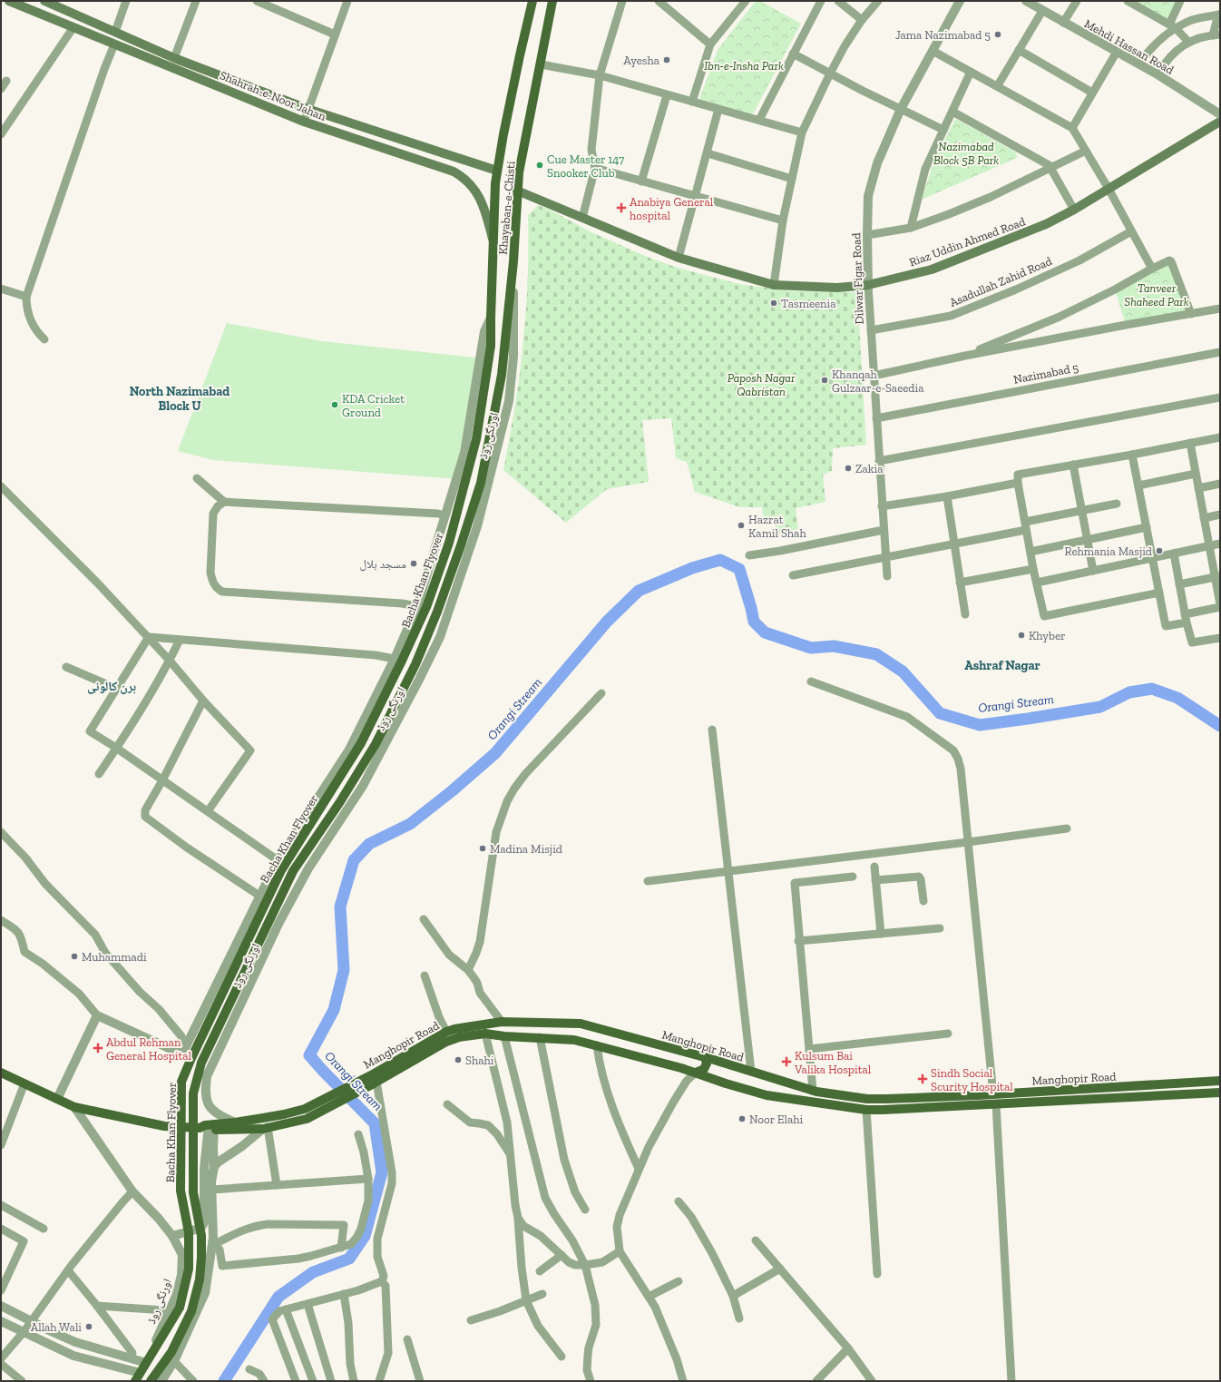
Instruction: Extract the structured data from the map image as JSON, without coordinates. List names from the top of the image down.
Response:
{
  "streets": {
    "main road": [
      "Shahrah-e-Noor Jahan",
      "Khayaban-e-Chisti",
      "Riaz Uddin Ahmed Road",
      "Bacha Khan Flyover",
      "Manghopir Road"
    ],
    "street": [
      "Mehdi Hassan Road",
      "Dilwar Figar Road",
      "Asadullah Zahid Road",
      "Nazimabad 5",
      "اورنگی روڈ"
    ]
  },
  "crossings": [
    ["Mehdi Hassan Road", "Riaz Uddin Ahmed Road"],
    ["Shahrah-e-Noor Jahan", "Khayaban-e-Chisti"],
    ["Khayaban-e-Chisti", "Riaz Uddin Ahmed Road"],
    ["Khayaban-e-Chisti", "اورنگی روڈ"],
    ["Khayaban-e-Chisti", "Bacha Khan Flyover"],
    ["Riaz Uddin Ahmed Road", "Dilwar Figar Road"],
    ["Dilwar Figar Road", "Asadullah Zahid Road"],
    ["Dilwar Figar Road", "Nazimabad 5"],
    ["اورنگی روڈ", "Bacha Khan Flyover"],
    ["اورنگی روڈ", "Manghopir Road"]
  ],
  "districts": ["North Nazimabad Block U", "Ashraf Nagar", "ہرن کالونی"],
  "water": ["Orangi Stream"],
  "parks": [
    "Ibn-e-Insha Park",
    "Nazimabad Block 5B Park",
    "Tanveer Shaheed Park",
    "Paposh Nagar Qabristan"
  ],
  "places": {
    "other": [
      "Jama Nazimabad 5",
      "Ayesha",
      "Cue Master 147 Snooker Club",
      "Tasmeenia",
      "Khanqah Gulzaar-e-Saeedia",
      "KDA Cricket Ground",
      "Zakia",
      "Hazrat Kamil Shah",
      "Rehmania Masjid",
      "مسجد بلال",
      "Khyber",
      "Madina Misjid",
      "Muhammadi",
      "Shahi",
      "Noor Elahi",
      "Allah Wali"
    ],
    "health": [
      "Anabiya General hospital",
      "Abdul Rehman General Hospital",
      "Kulsum Bai Valika Hospital",
      "Sindh Social Scurity Hospital"
    ]
  }
}
